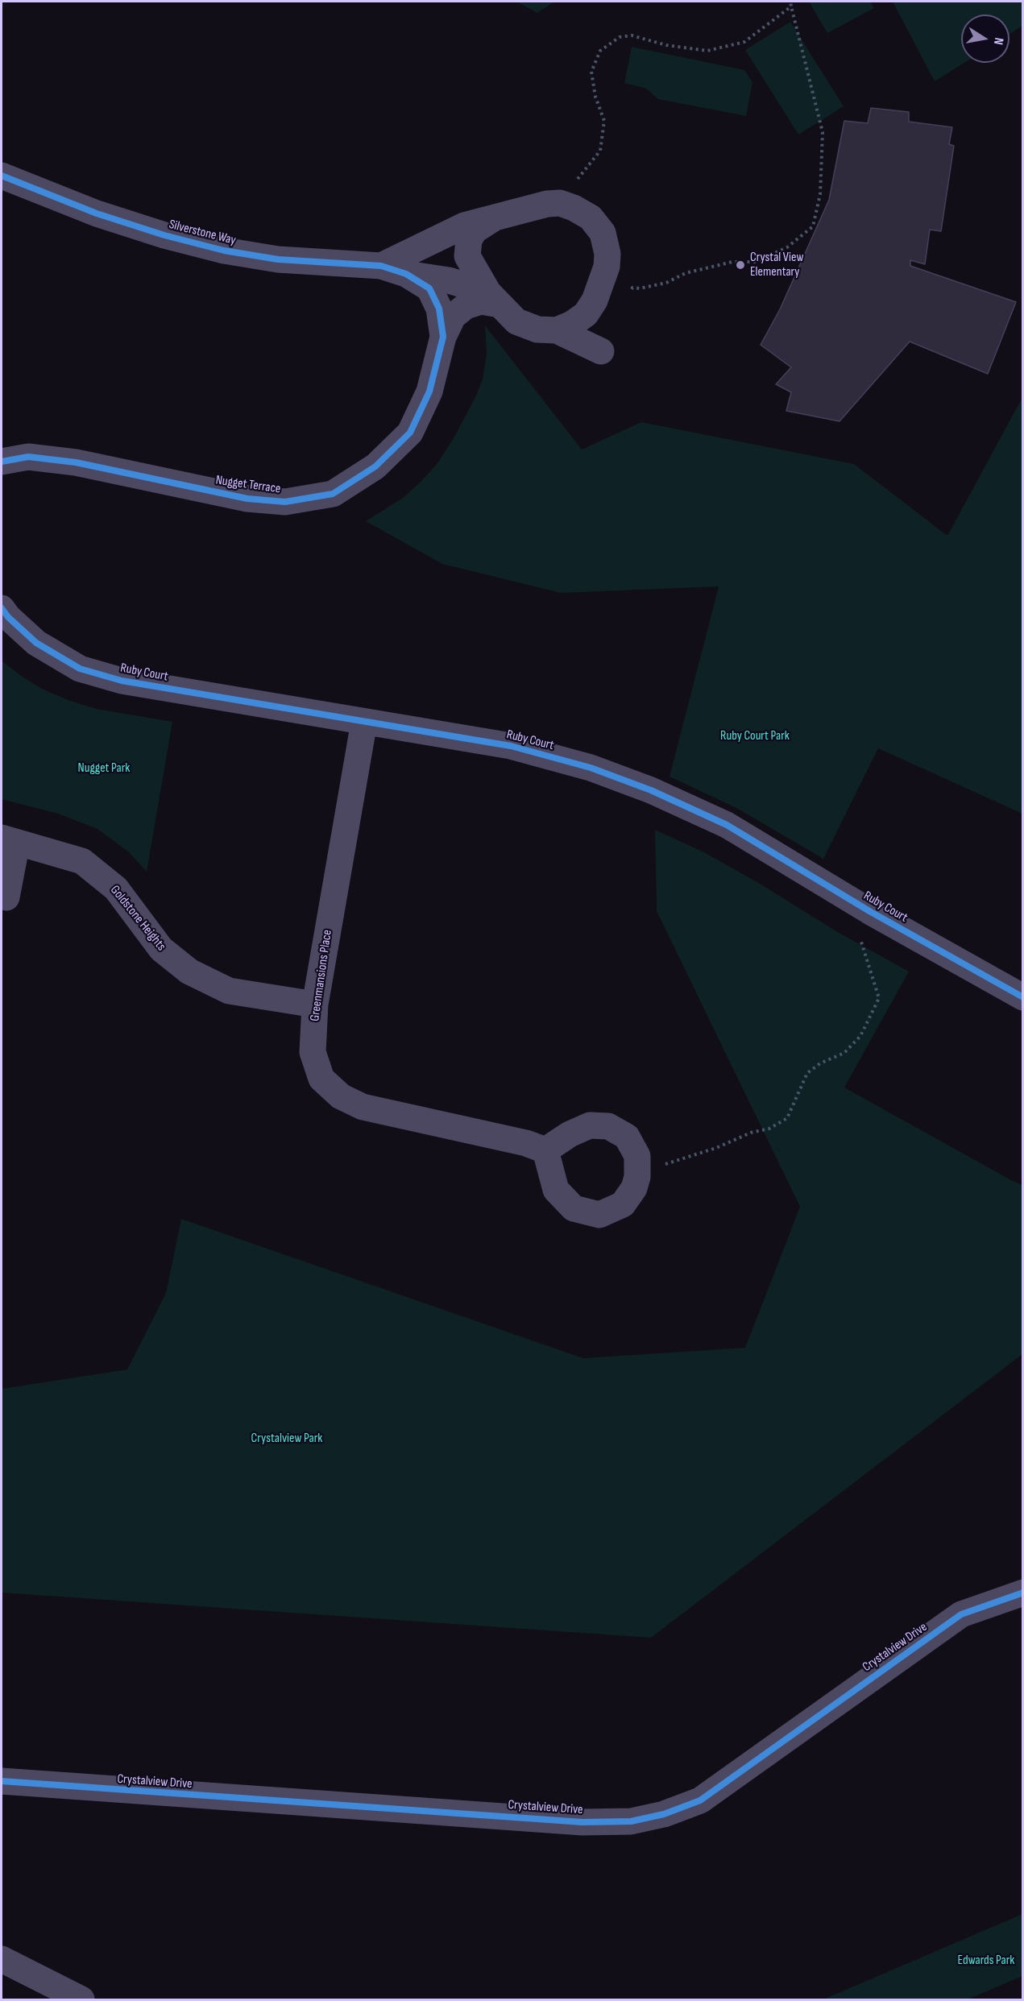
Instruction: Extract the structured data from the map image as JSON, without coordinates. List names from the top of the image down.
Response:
{
  "streets": {
    "street": [
      "Silverstone Way",
      "Nugget Terrace",
      "Ruby Court",
      "Goldstone Heights",
      "Greenmansions Place",
      "Crystalview Drive"
    ]
  },
  "crossings": [
    ["Silverstone Way", "Nugget Terrace"],
    ["Ruby Court", "Greenmansions Place"],
    ["Goldstone Heights", "Greenmansions Place"]
  ],
  "parks": [
    "Ruby Court Park",
    "Nugget Park",
    "Crystalview Park",
    "Edwards Park"
  ],
  "places": ["Crystal View Elementary"],
  "north": "right"
}
